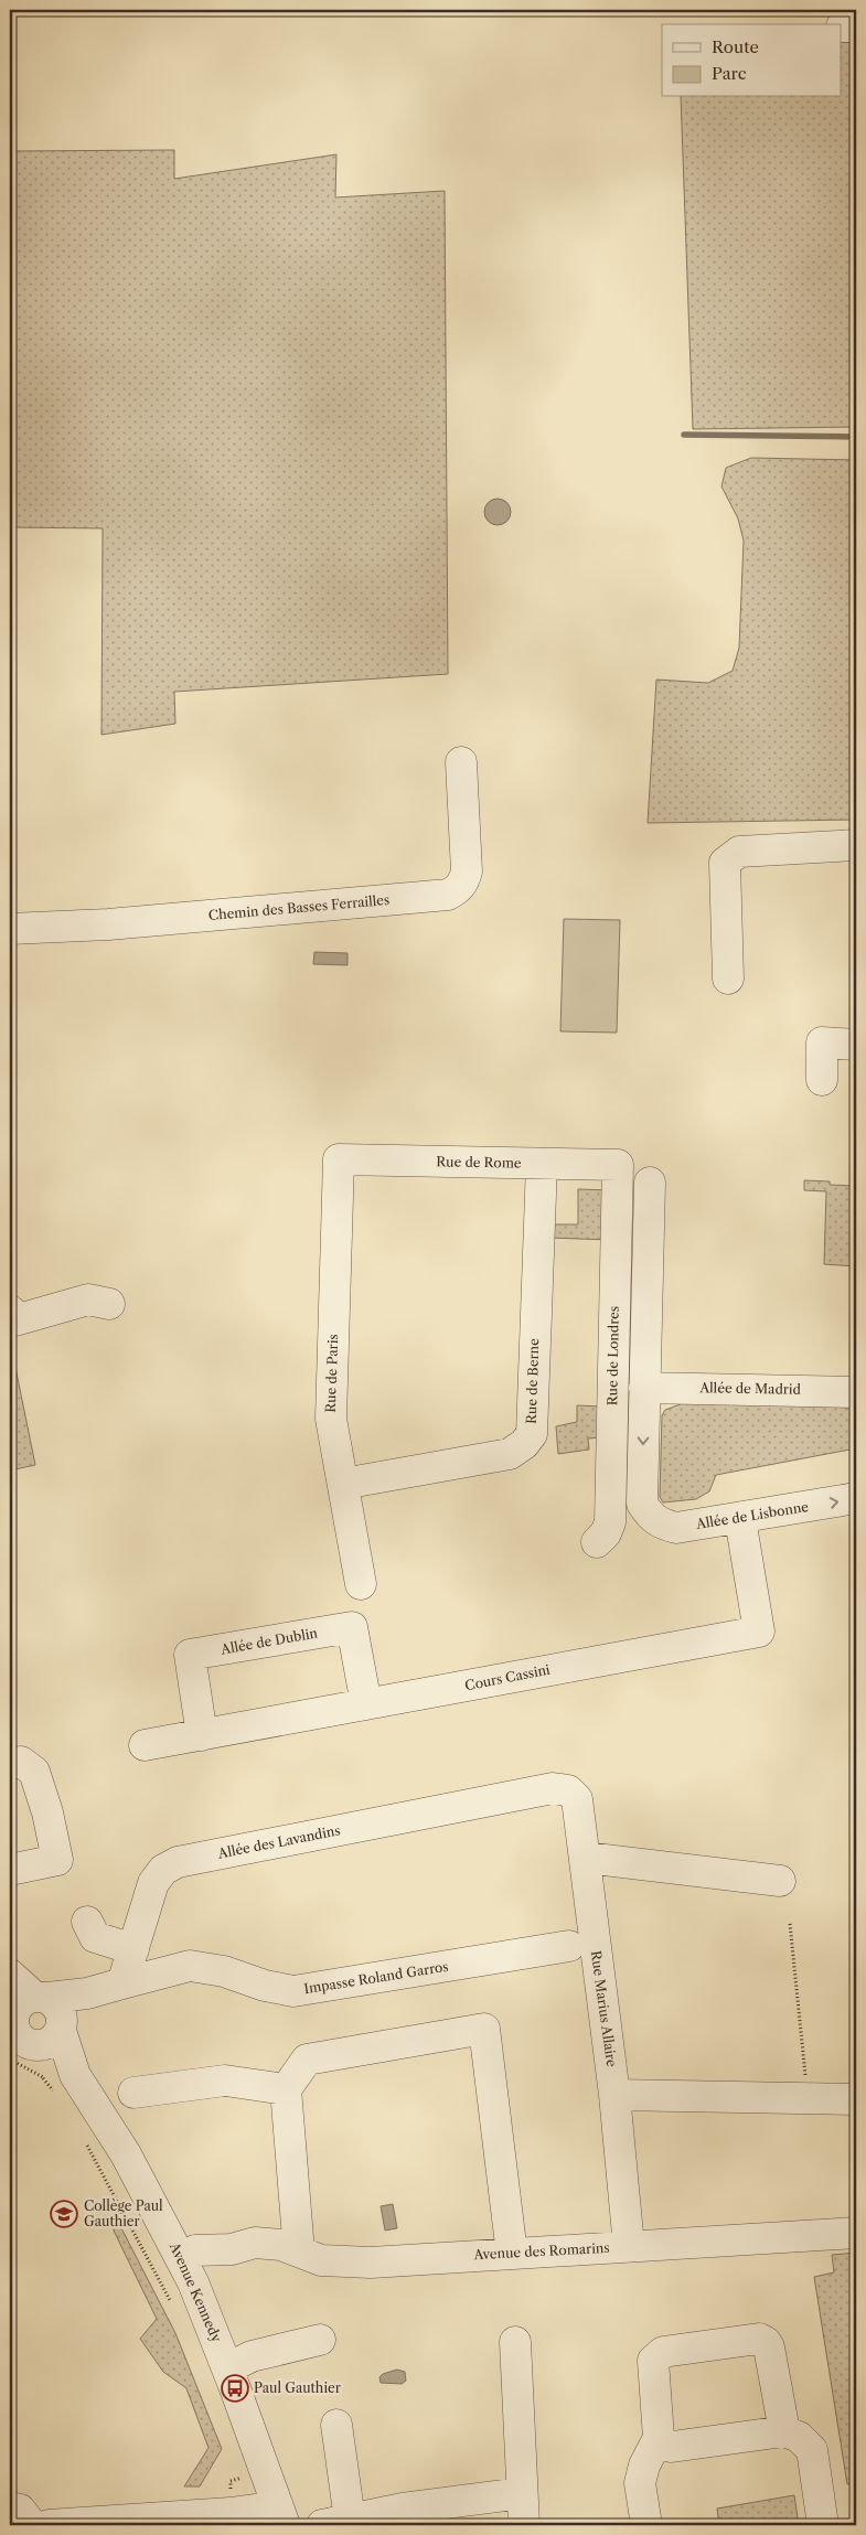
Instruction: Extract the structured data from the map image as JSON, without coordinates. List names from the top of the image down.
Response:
{
  "streets": {
    "street": [
      "Chemin des Basses Ferrailles",
      "Rue de Rome",
      "Rue de Londres",
      "Rue de Paris",
      "Rue de Berne",
      "Allée de Madrid",
      "Allée de Lisbonne",
      "Allée de Dublin",
      "Cours Cassini",
      "Allée des Lavandins",
      "Impasse Roland Garros",
      "Rue Marius Allaire",
      "Avenue des Romarins",
      "Avenue Kennedy"
    ]
  },
  "crossings": [
    ["Rue de Rome", "Rue de Londres"],
    ["Rue de Rome", "Rue de Paris"],
    ["Rue de Rome", "Rue de Berne"],
    ["Rue de Paris", "Rue de Berne"],
    ["Allée de Madrid", "Allée de Lisbonne"],
    ["Allée de Lisbonne", "Cours Cassini"],
    ["Allée de Dublin", "Cours Cassini"],
    ["Allée des Lavandins", "Impasse Roland Garros"],
    ["Allée des Lavandins", "Rue Marius Allaire"],
    ["Rue Marius Allaire", "Avenue des Romarins"],
    ["Avenue des Romarins", "Avenue Kennedy"]
  ],
  "places": {
    "school or university": ["Collège Paul Gauthier"],
    "bus stop": ["Paul Gauthier"]
  },
  "legend": ["Route", "Parc"]
}
